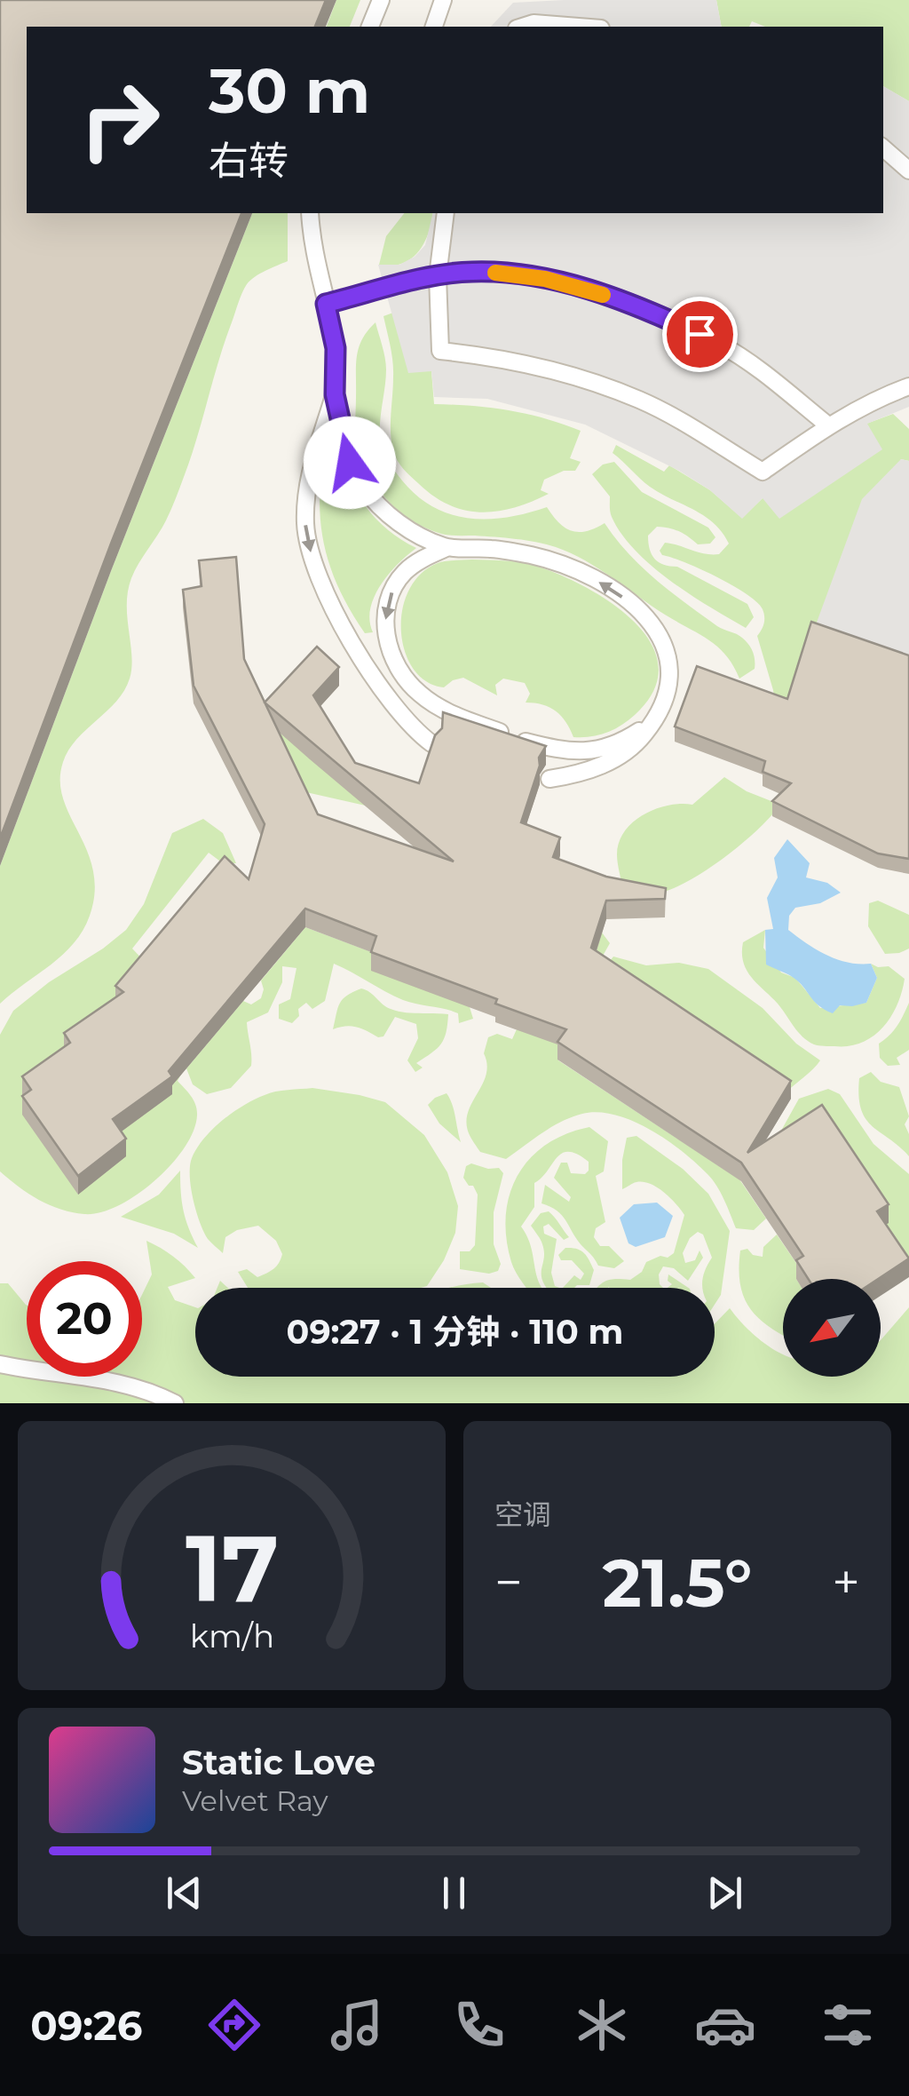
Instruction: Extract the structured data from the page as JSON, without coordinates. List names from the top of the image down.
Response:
{
  "north": "bottom left",
  "page": {
    "turn": ["30 m", "右转"],
    "limit": "20",
    "trip": "09:27 · 1 分钟 · 110 m",
    "tile": "空调",
    "heat": ["−", "21.5°", "+"],
    "song": ["Static Love", "Velvet Ray"],
    "tabs": "09:26",
    "gauge": ["17", "km/h"]
  }
}
